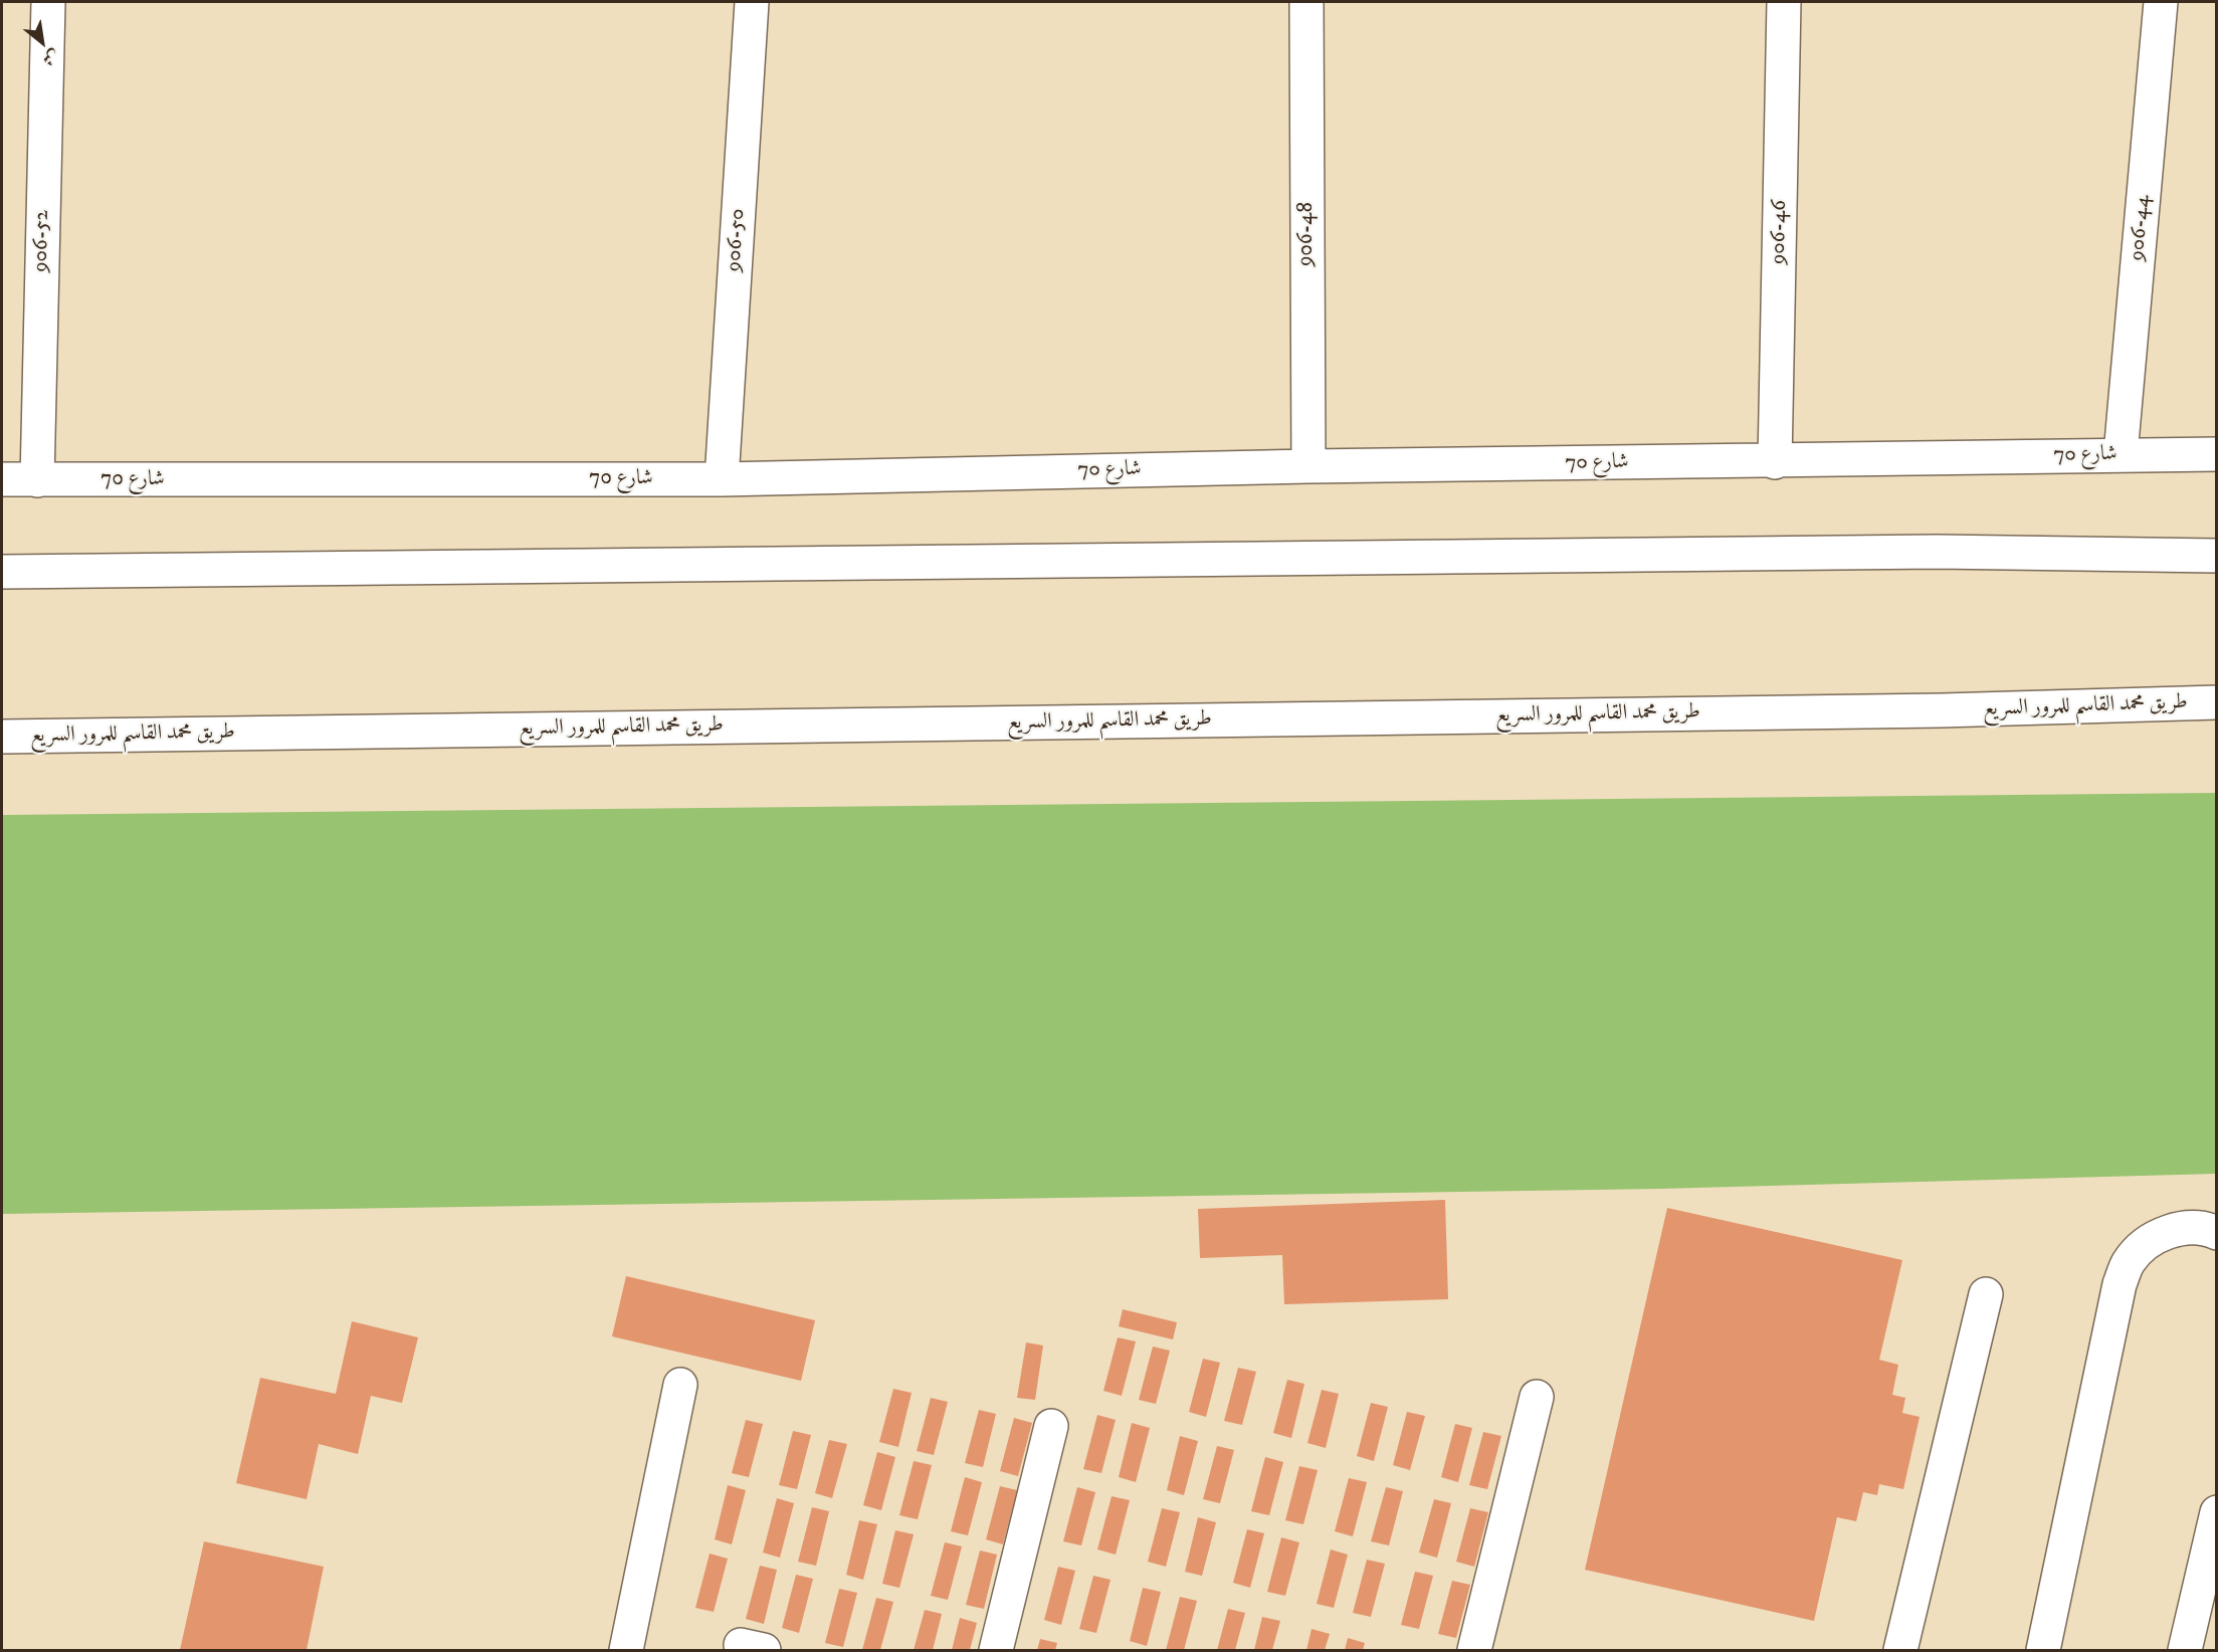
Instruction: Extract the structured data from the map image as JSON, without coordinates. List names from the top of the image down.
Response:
{
  "streets": {
    "main road": [
      "906-44",
      "906-46",
      "906-48",
      "906-50",
      "906-52",
      "شارع 70",
      "طريق محمد القاسم للمرور السريع"
    ]
  },
  "crossings": [
    ["906-44", "شارع 70"],
    ["906-46", "شارع 70"],
    ["906-48", "شارع 70"],
    ["906-50", "شارع 70"],
    ["906-52", "شارع 70"]
  ],
  "north": "bottom right"
}
